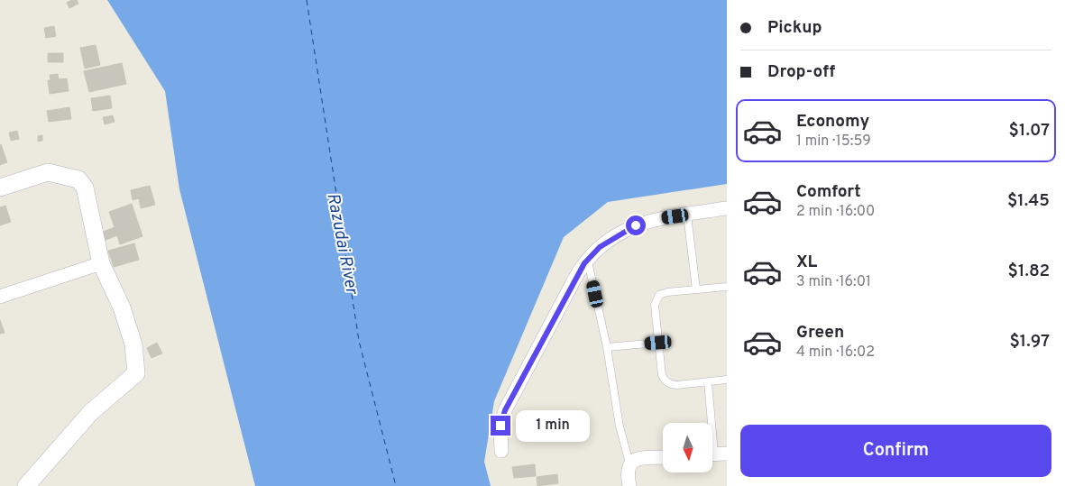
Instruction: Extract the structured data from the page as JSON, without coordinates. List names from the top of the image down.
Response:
{
  "water": ["Razudai River"],
  "north": "bottom",
  "page": {
    "banner": ["Pickup", "Drop-off"],
    "list": [
      {
        "name": "Economy",
        "note": "1 min · 15:59",
        "value": "$1.07"
      },
      {
        "name": "Comfort",
        "note": "2 min · 16:00",
        "value": "$1.45"
      },
      {
        "name": "XL",
        "note": "3 min · 16:01",
        "value": "$1.82"
      },
      {
        "name": "Green",
        "note": "4 min · 16:02",
        "value": "$1.97"
      }
    ],
    "bubble": "1 min",
    "buttons": "Confirm"
  }
}
